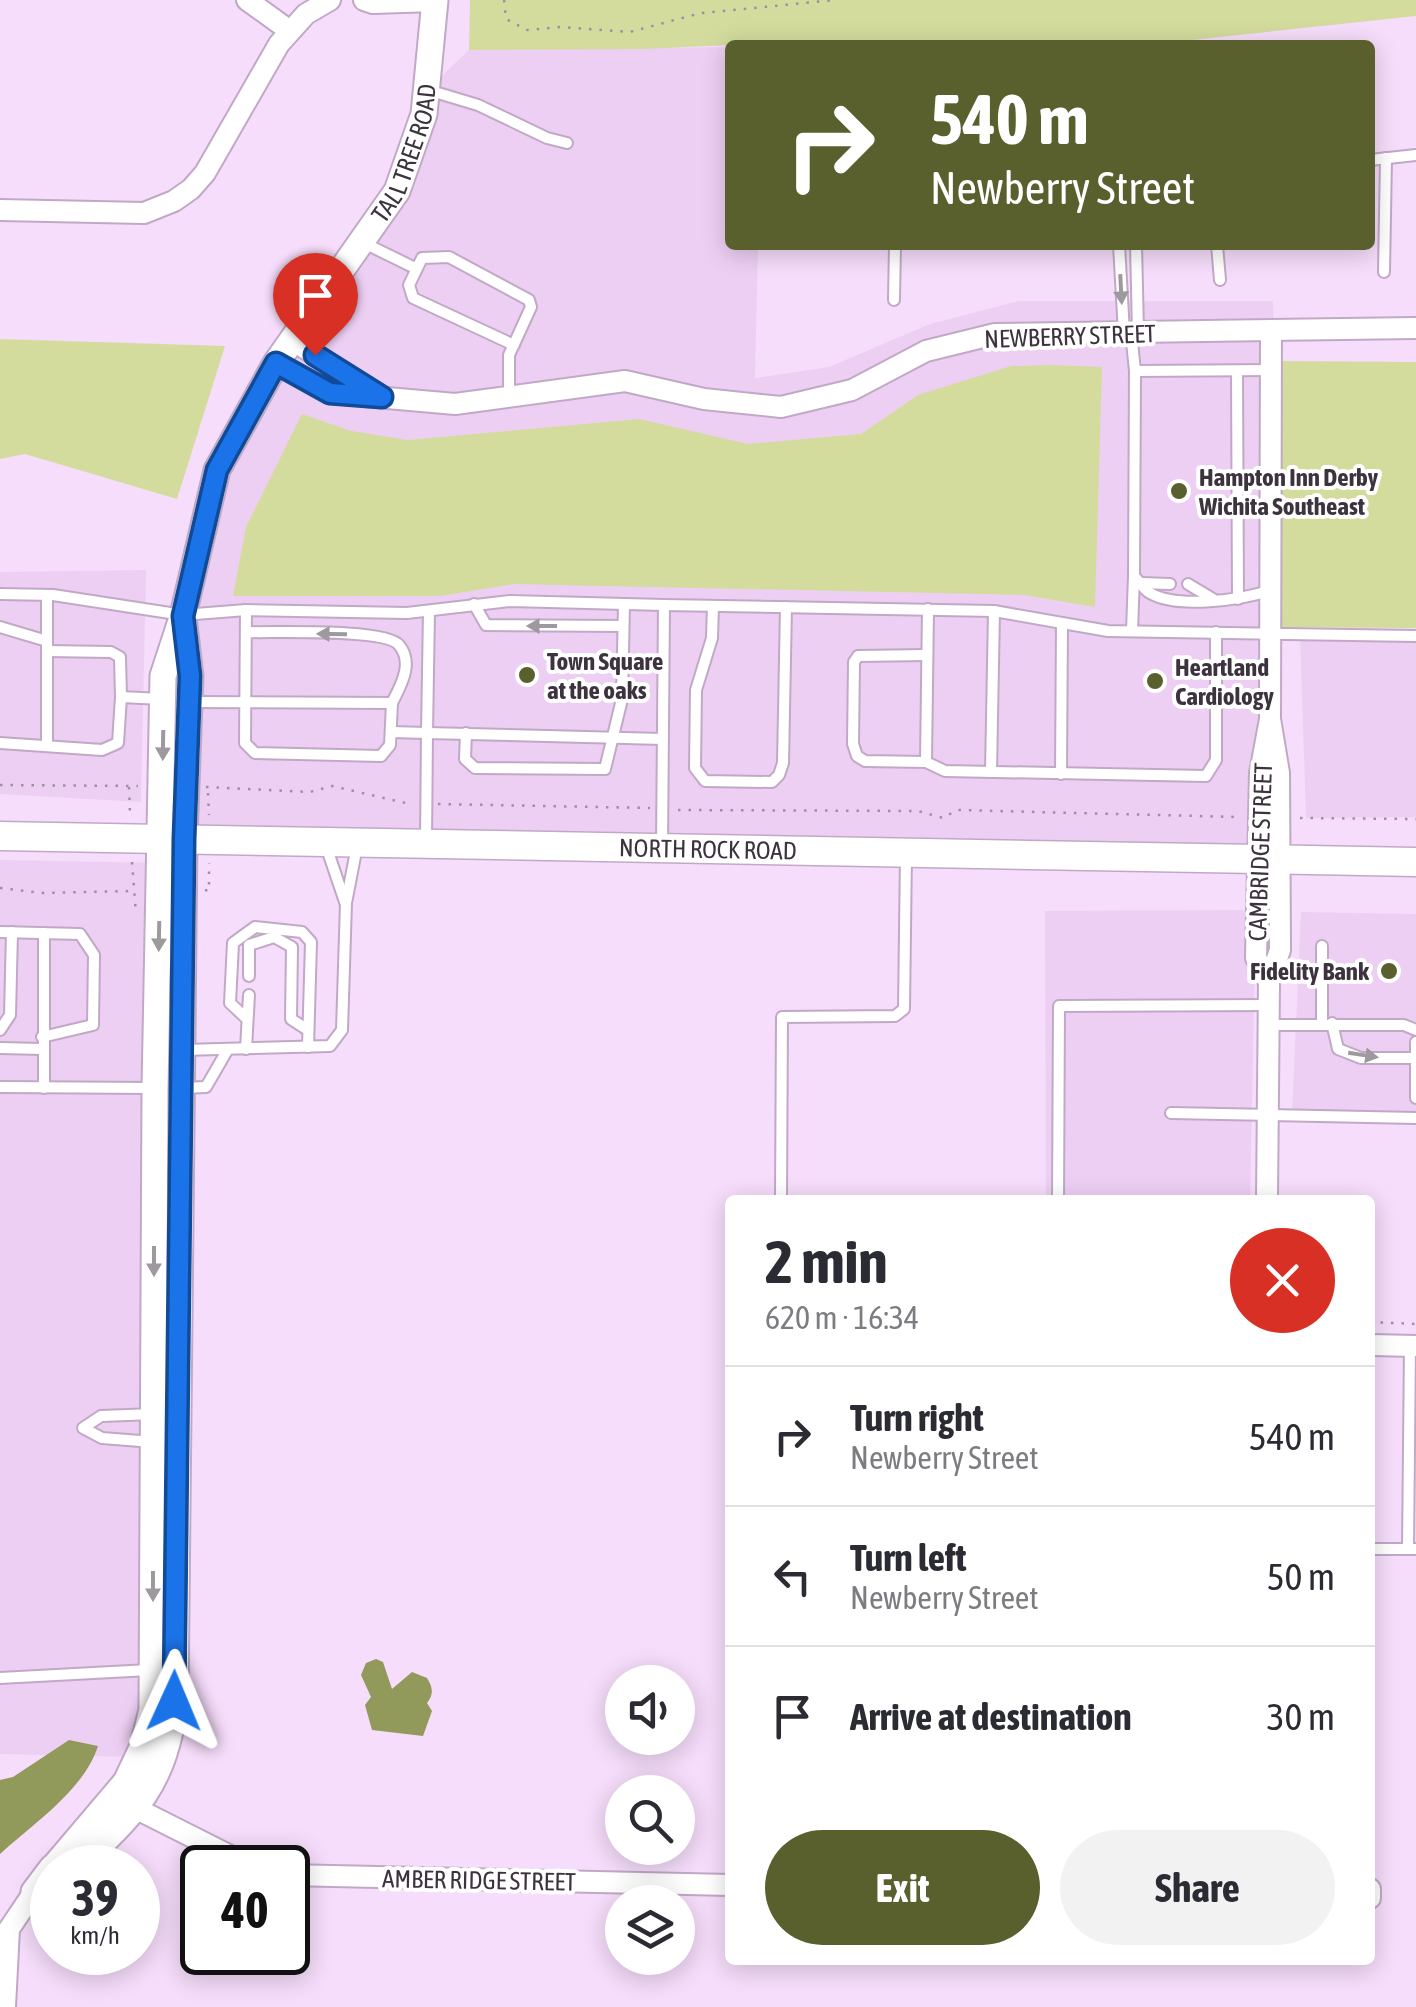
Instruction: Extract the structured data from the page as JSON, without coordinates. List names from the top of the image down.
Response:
{
  "streets": {
    "main road": ["NORTH ROCK ROAD"],
    "street": [
      "TALL TREE ROAD",
      "NEWBERRY STREET",
      "CAMBRIDGE STREET",
      "AMBER RIDGE STREET"
    ]
  },
  "crossings": [
    ["TALL TREE ROAD", "NEWBERRY STREET"],
    ["TALL TREE ROAD", "NORTH ROCK ROAD"],
    ["NEWBERRY STREET", "CAMBRIDGE STREET"],
    ["NORTH ROCK ROAD", "CAMBRIDGE STREET"]
  ],
  "places": [
    "Hampton Inn Derby Wichita Southeast",
    "Town Square at the oaks",
    "Heartland Cardiology",
    "Fidelity Bank"
  ],
  "page": {
    "turn": ["540 m", "Newberry Street"],
    "heading": ["2 min", "620 m · 16:34"],
    "list": [
      {
        "name": "Turn right",
        "note": "Newberry Street",
        "value": "540 m"
      },
      {
        "name": "Turn left",
        "note": "Newberry Street",
        "value": "50 m"
      },
      {
        "name": "Arrive at destination",
        "value": "30 m"
      }
    ],
    "buttons": ["Exit", "Share"],
    "speed": "39 km/h",
    "limit": "40"
  }
}
